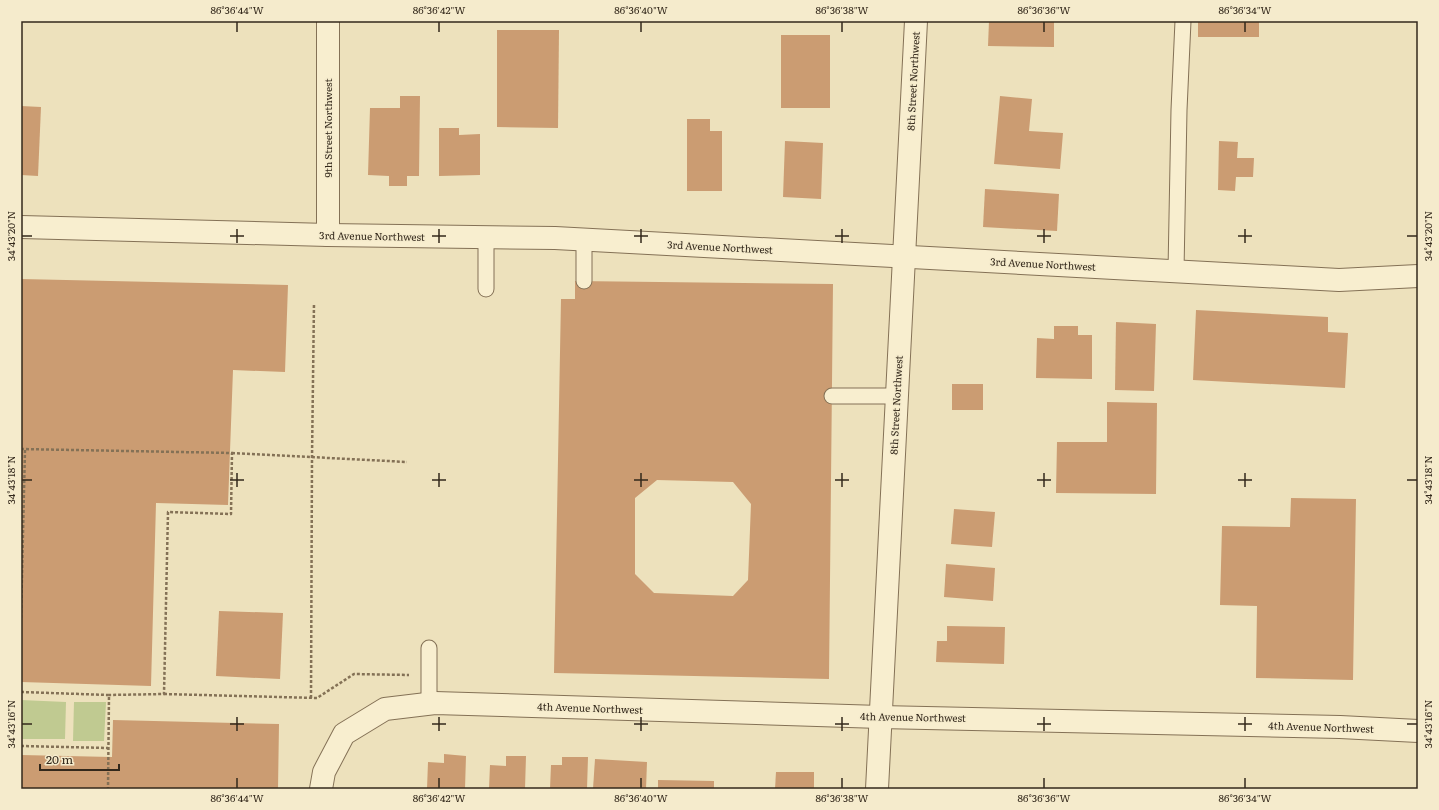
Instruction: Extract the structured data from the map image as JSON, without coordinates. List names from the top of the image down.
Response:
{
  "streets": {
    "street": [
      "8th Street Northwest",
      "9th Street Northwest",
      "3rd Avenue Northwest",
      "4th Avenue Northwest"
    ]
  },
  "crossings": [
    ["8th Street Northwest", "3rd Avenue Northwest"],
    ["8th Street Northwest", "4th Avenue Northwest"],
    ["9th Street Northwest", "3rd Avenue Northwest"]
  ],
  "scale_bar": "20 m",
  "coordinates": [
    "86°36'44\"W",
    "86°36'42\"W",
    "86°36'40\"W",
    "86°36'38\"W",
    "86°36'36\"W",
    "86°36'34\"W",
    "34°43'20\"N",
    "34°43'18\"N",
    "34°43'16\"N"
  ]
}
